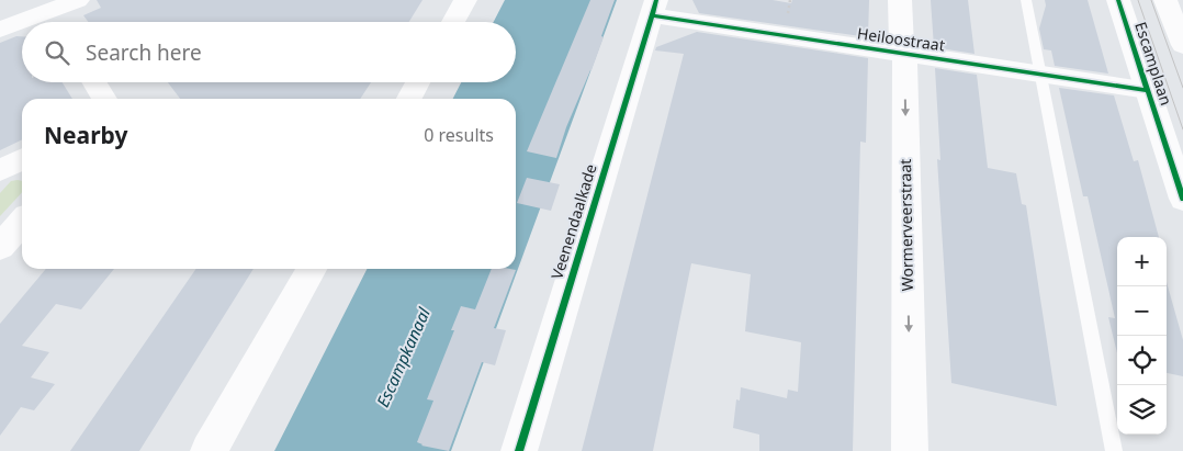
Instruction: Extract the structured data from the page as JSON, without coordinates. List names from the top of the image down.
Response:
{
  "streets": {
    "street": [
      "Heiloostraat",
      "Escamplaan",
      "Veenendaalkade",
      "Wormerveerstraat"
    ]
  },
  "crossings": [
    ["Heiloostraat", "Escamplaan"],
    ["Heiloostraat", "Veenendaalkade"],
    ["Heiloostraat", "Wormerveerstraat"]
  ],
  "one_way": ["Wormerveerstraat"],
  "water": ["Escampkanaal"],
  "page": {
    "search": "Search here",
    "heading": ["Nearby", "0 results"],
    "map_buttons": ["+", "−"]
  }
}
